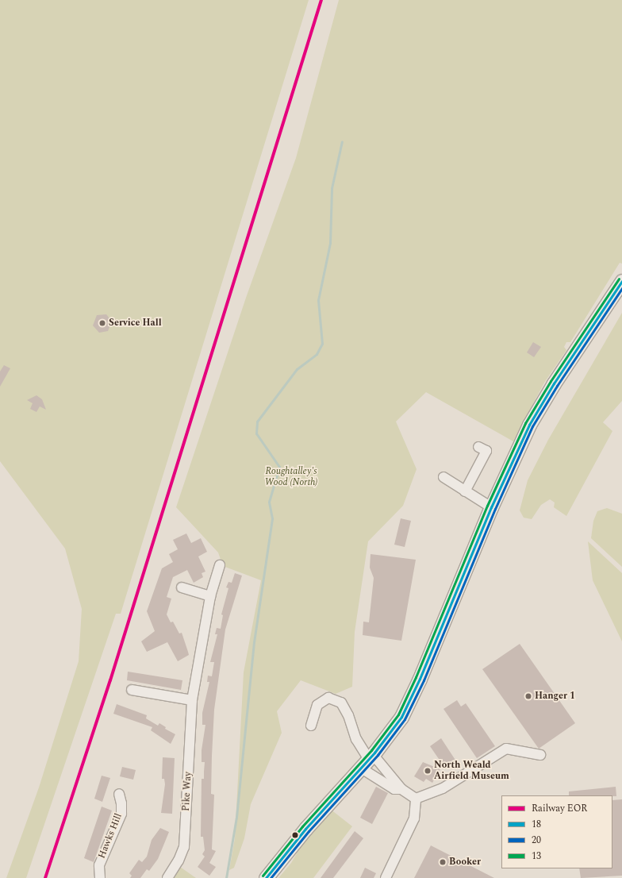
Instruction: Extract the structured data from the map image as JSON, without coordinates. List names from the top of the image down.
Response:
{
  "streets": {
    "street": ["Pike Way", "Hawks Hill"]
  },
  "parks": ["Roughtalley's Wood (North)"],
  "places": [
    "Service Hall",
    "Hanger 1",
    "North Weald Airfield Museum",
    "Booker"
  ],
  "lines": [
    "rail line EOR",
    "transit line 13",
    "transit line 18",
    "transit line 20"
  ],
  "legend": [
    "Railway EOR",
    "18",
    "20",
    "13"
  ]
}
